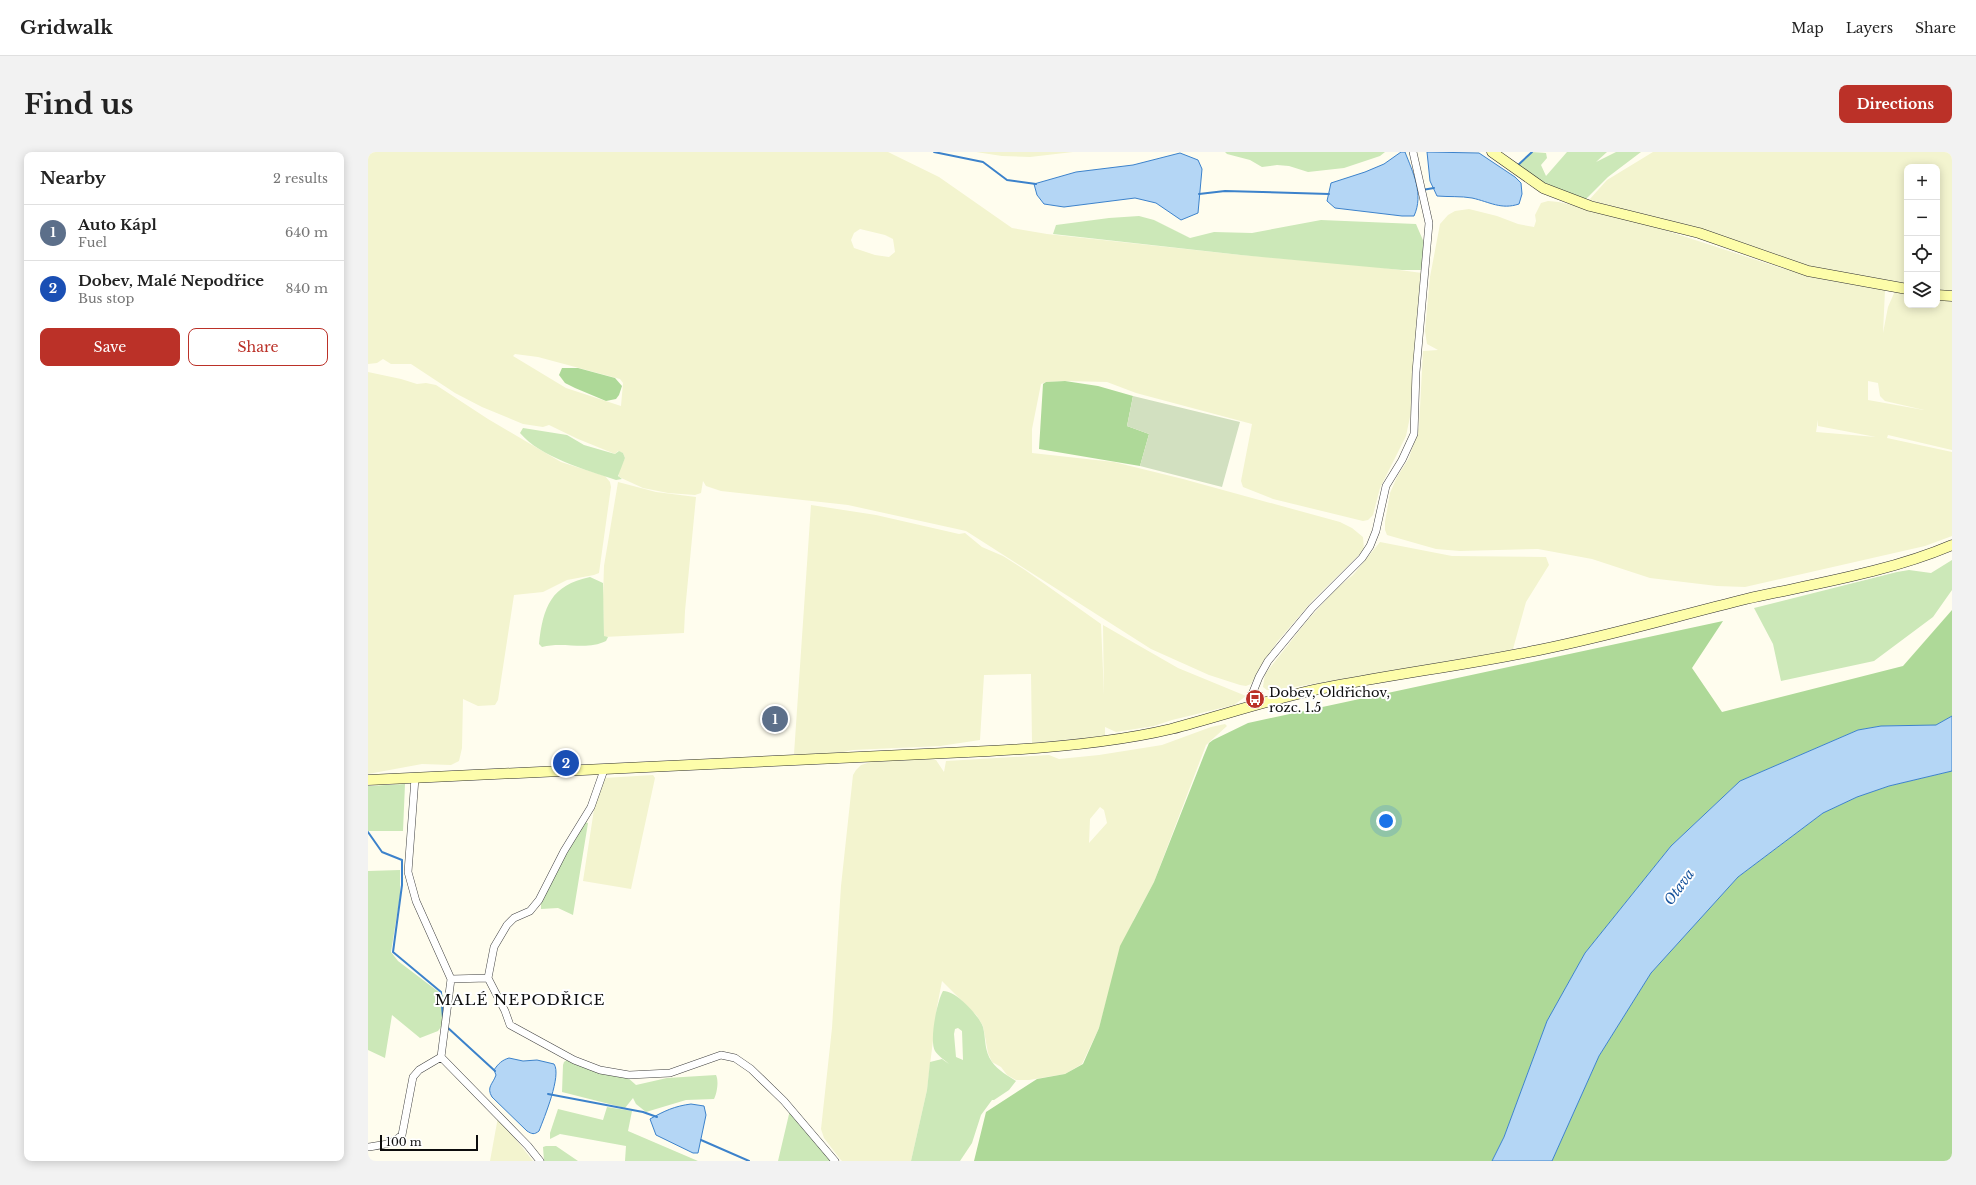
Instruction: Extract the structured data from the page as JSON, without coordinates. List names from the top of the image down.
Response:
{
  "districts": ["MALÉ NEPODŘICE"],
  "water": ["Otava"],
  "places": {
    "bus stop": ["Dobev, Oldřichov, rozc. 1.5"]
  },
  "scale_bar": "100 m",
  "page": {
    "header": "Gridwalk",
    "nav": ["Map", "Layers", "Share"],
    "buttons": [
      "Directions",
      ["Save", "Share"]
    ],
    "title": "Find us",
    "heading": ["Nearby", "2 results"],
    "map_buttons": ["+", "−"],
    "list": [
      {
        "mark": "1",
        "name": "Auto Kápl",
        "note": "Fuel",
        "value": "640 m"
      },
      {
        "mark": "2",
        "name": "Dobev, Malé Nepodřice",
        "note": "Bus stop",
        "value": "840 m"
      }
    ],
    "pins": ["1", "2"],
    "scale": "100 m"
  }
}
